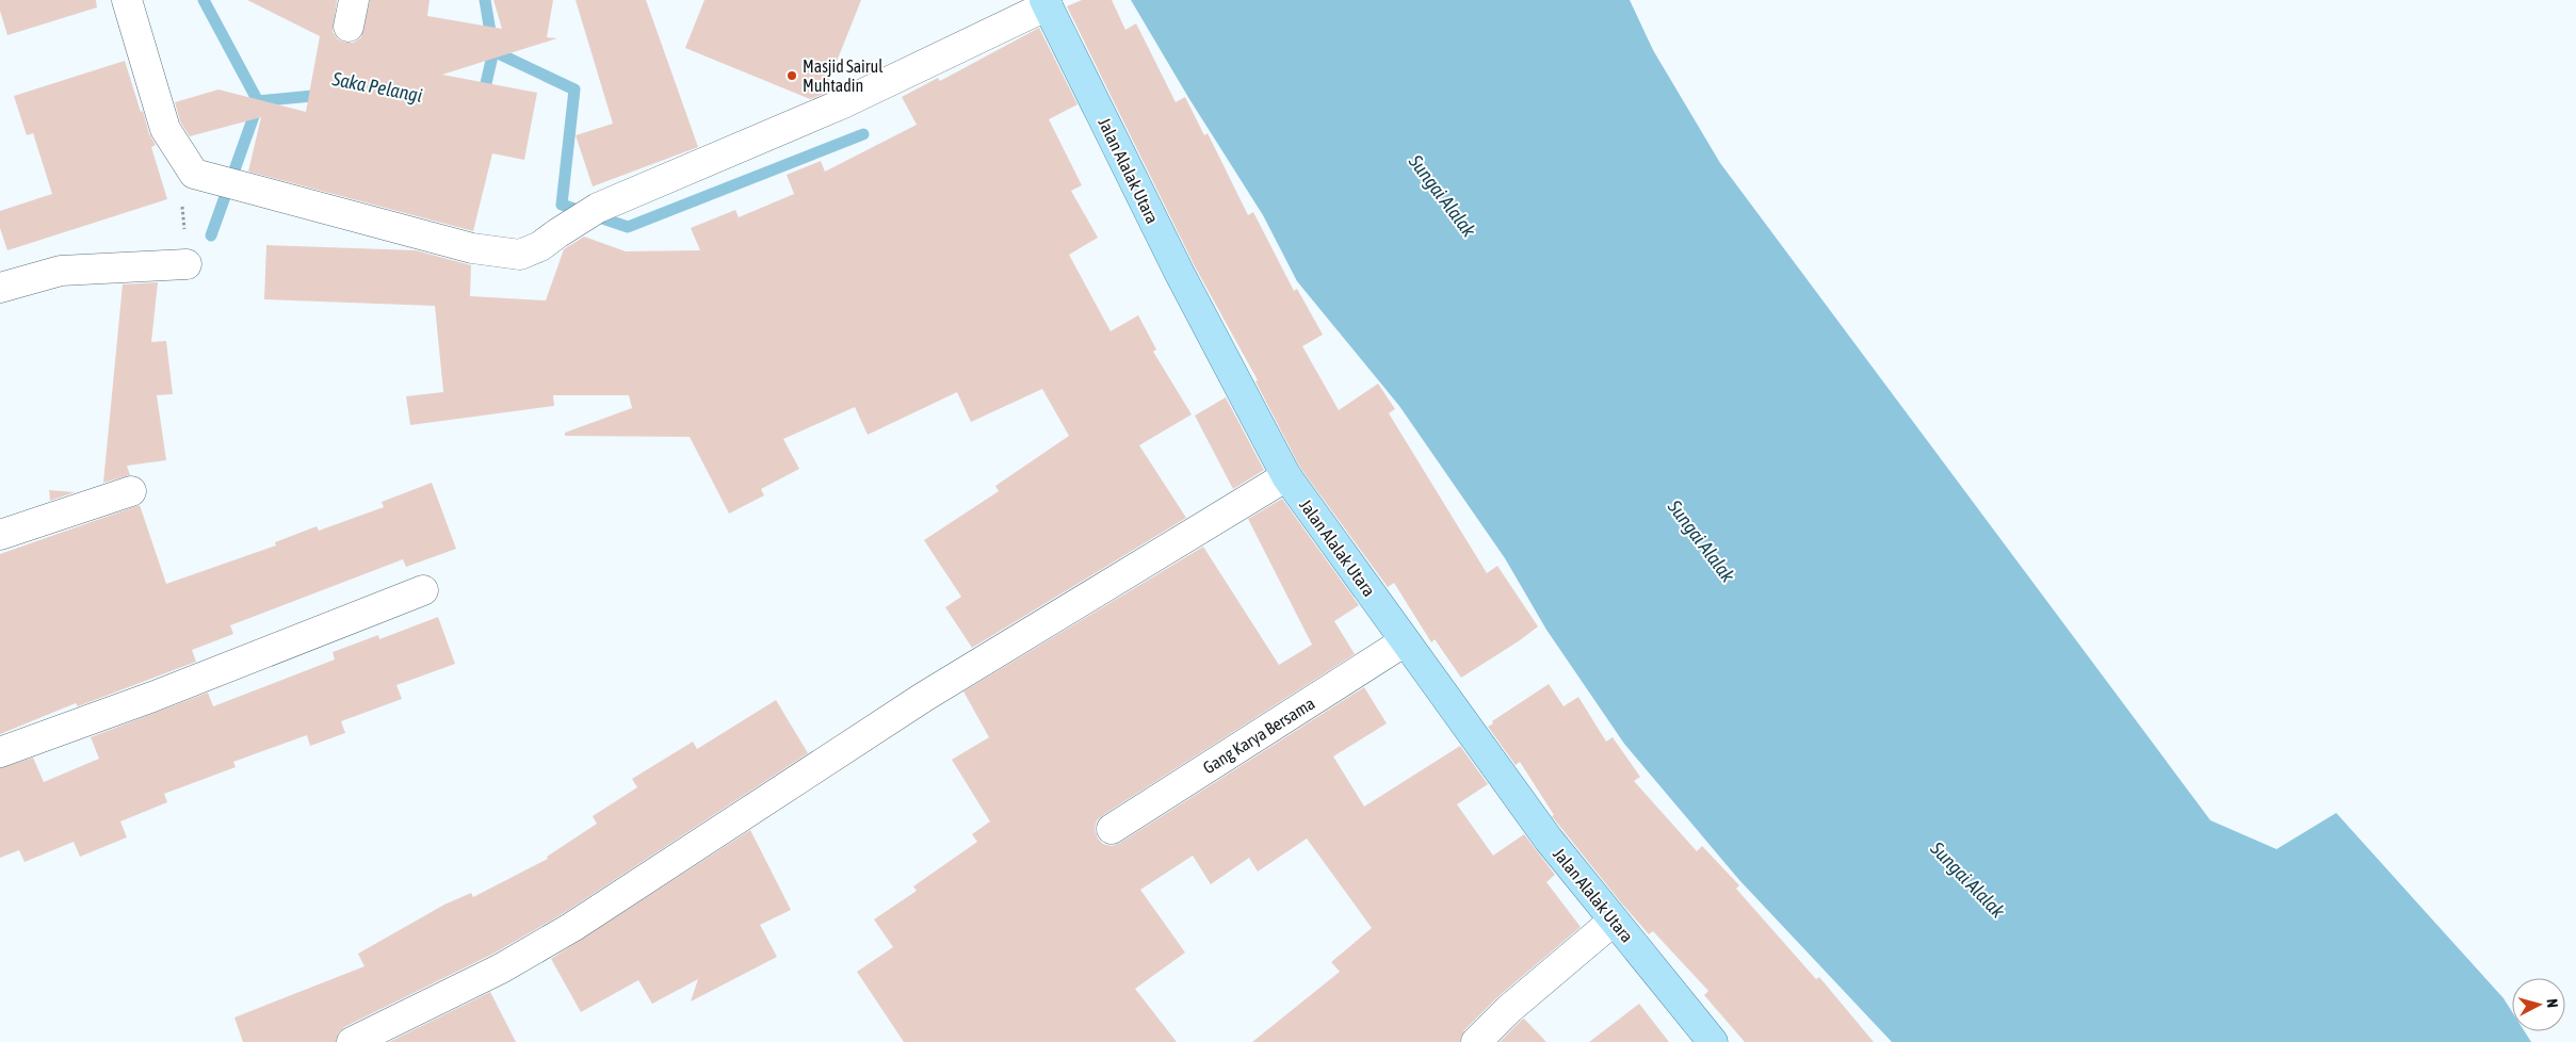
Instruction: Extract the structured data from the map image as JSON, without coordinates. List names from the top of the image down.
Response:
{
  "streets": {
    "main road": ["Jalan Alalak Utara"],
    "street": ["Gang Karya Bersama"]
  },
  "crossings": [
    ["Jalan Alalak Utara", "Gang Karya Bersama"]
  ],
  "water": ["Saka Pelangi", "Sungai Alalak"],
  "places": ["Masjid Sairul Muhtadin"],
  "north": "right"
}
